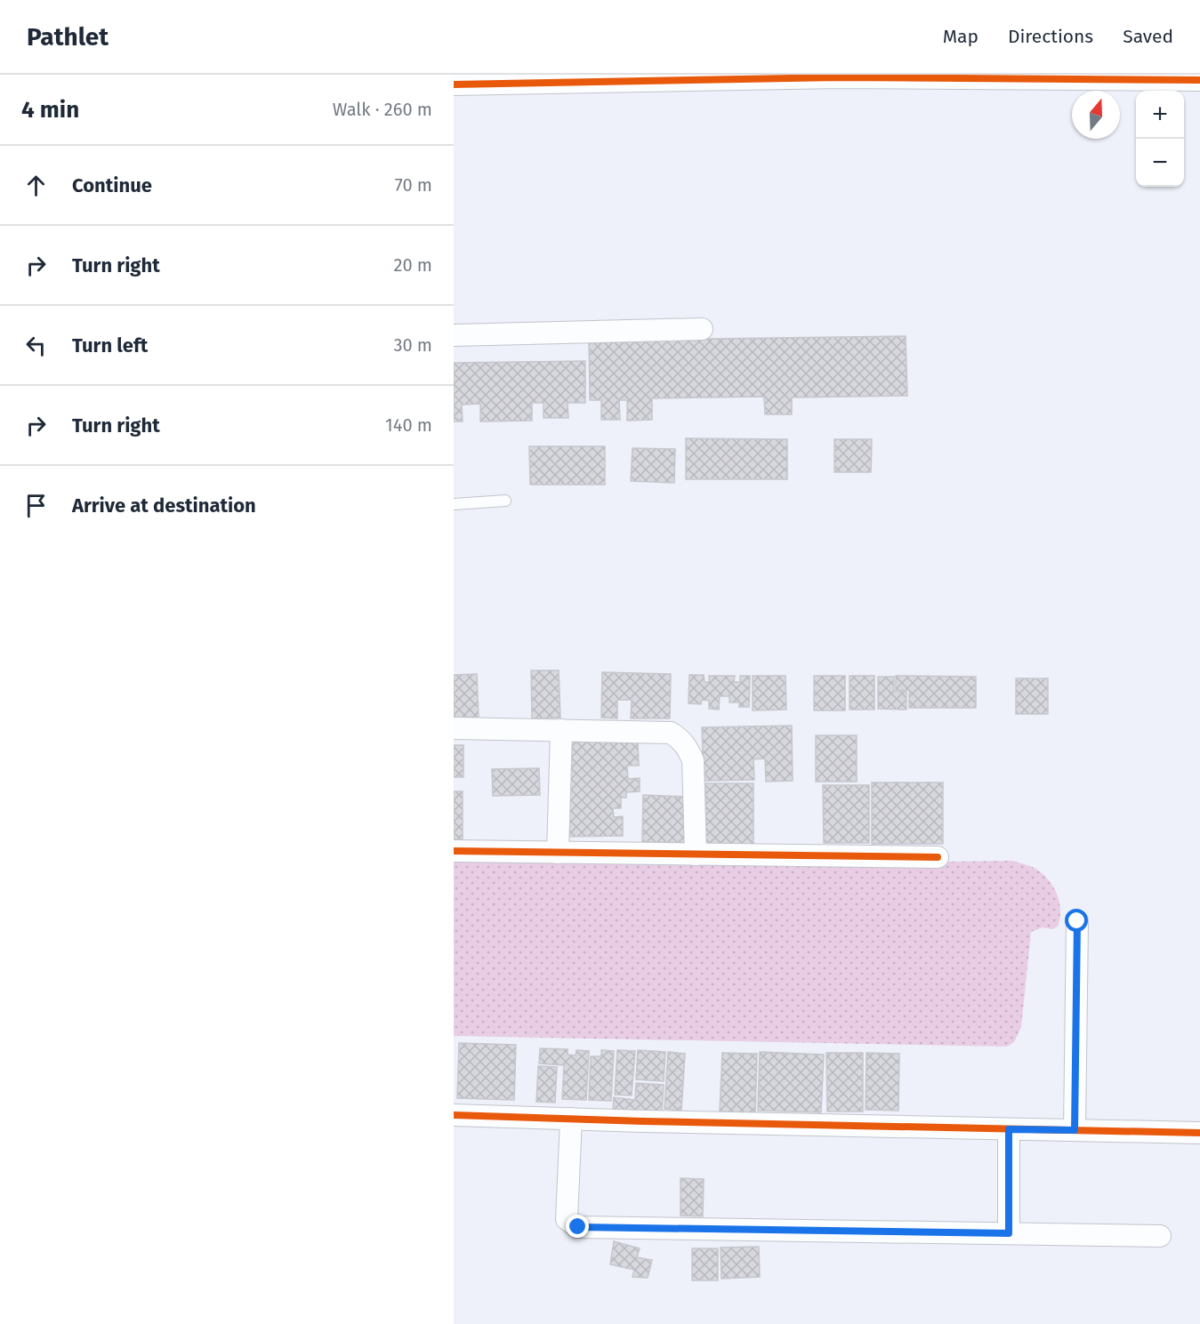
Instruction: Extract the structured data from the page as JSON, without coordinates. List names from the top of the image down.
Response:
{
  "north": "top",
  "page": {
    "header": "Pathlet",
    "nav": ["Map", "Directions", "Saved"],
    "heading": ["4 min", "Walk · 260 m"],
    "map_buttons": ["+", "−"],
    "list": [
      ["Continue", "70 m"],
      ["Turn right", "20 m"],
      ["Turn left", "30 m"],
      ["Turn right", "140 m"],
      "Arrive at destination"
    ]
  }
}
